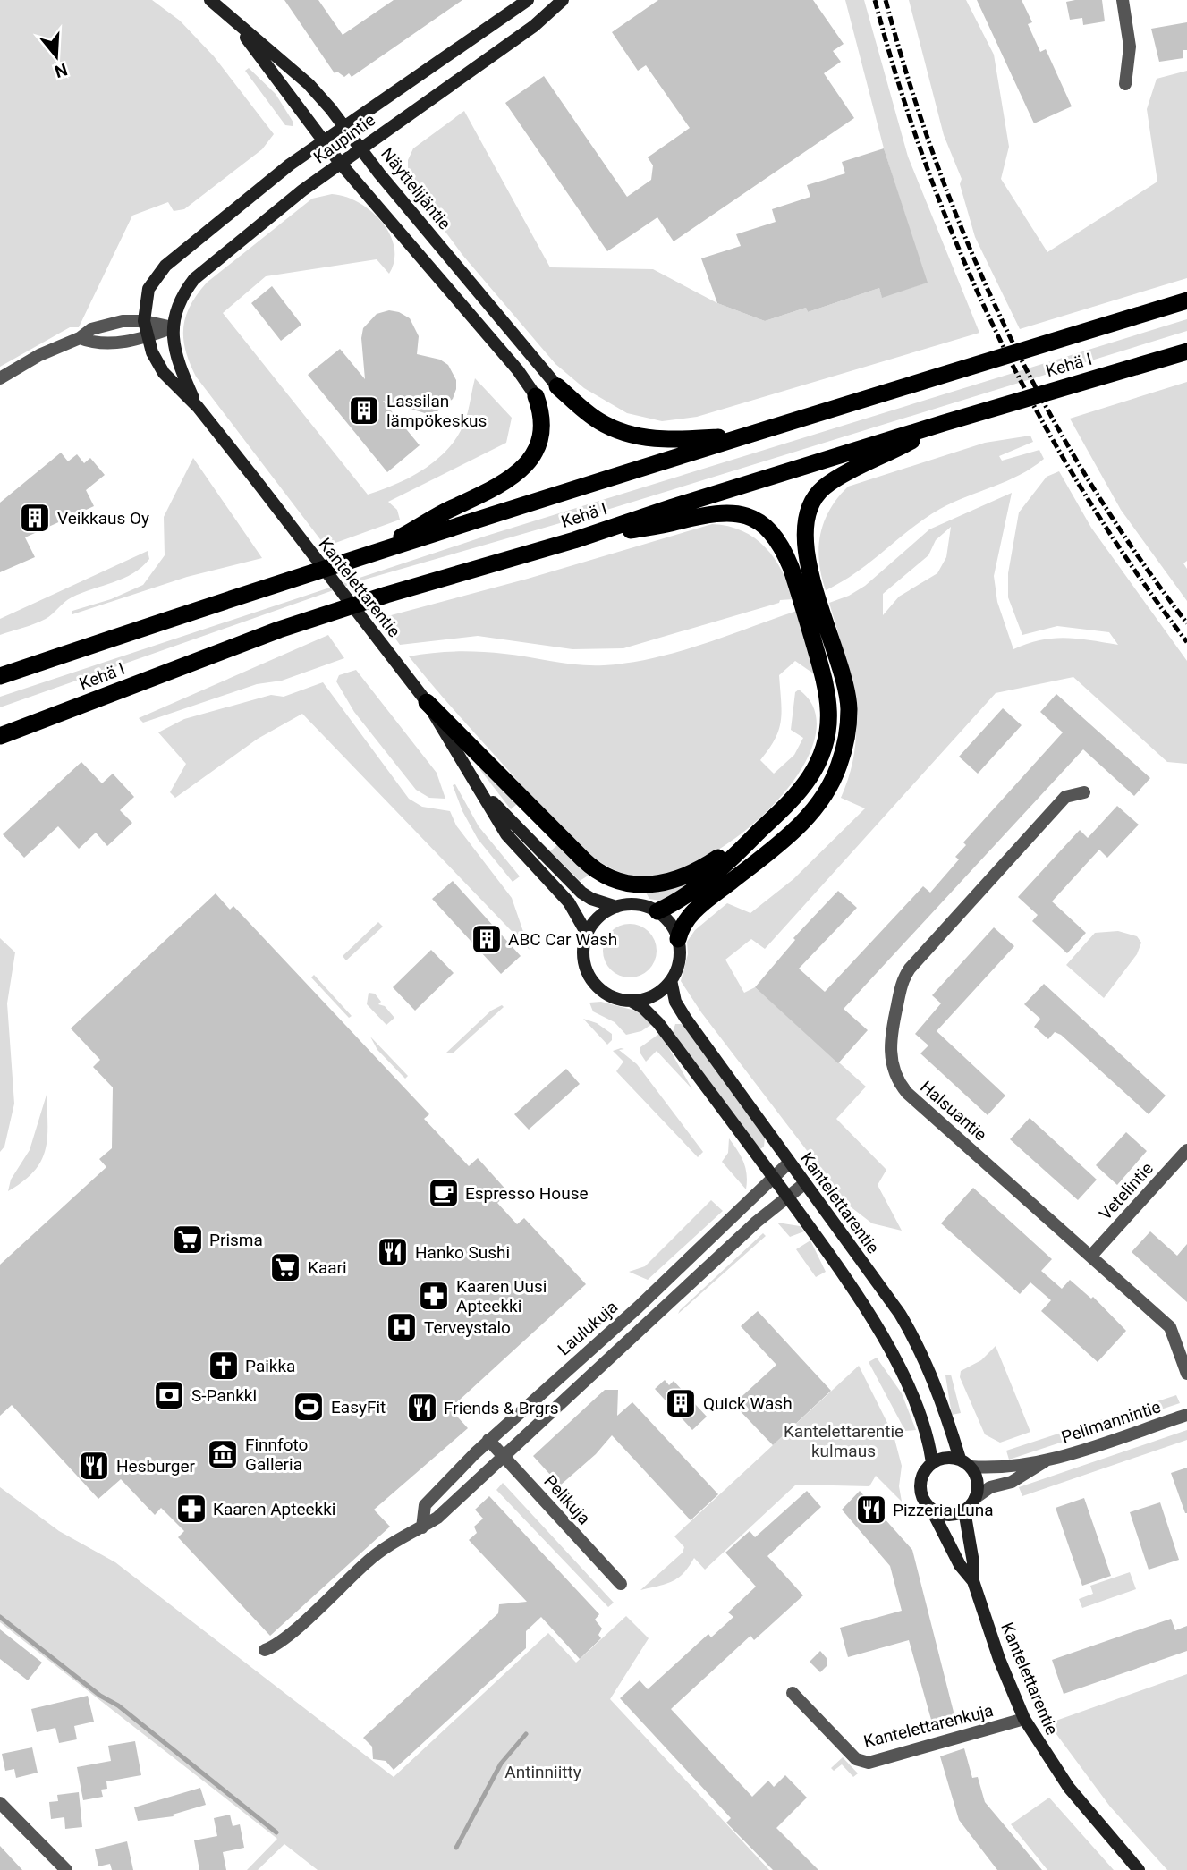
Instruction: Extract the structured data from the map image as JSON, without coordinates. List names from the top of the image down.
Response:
{
  "streets": {
    "highway": ["Kehä I"],
    "main road": ["Kaupintie", "Näyttelijäntie", "Kantelettarentie"],
    "street": [
      "Halsuantie",
      "Vetelintie",
      "Laulukuja",
      "Pelimannintie",
      "Pelikuja",
      "Kantelettarenkuja"
    ]
  },
  "crossings": [
    ["Kaupintie", "Näyttelijäntie"],
    ["Kaupintie", "Kantelettarentie"],
    ["Kantelettarentie", "Laulukuja"],
    ["Kantelettarentie", "Pelimannintie"],
    ["Kantelettarentie", "Kantelettarenkuja"],
    ["Halsuantie", "Vetelintie"],
    ["Laulukuja", "Pelikuja"]
  ],
  "parks": ["Kantelettarentie kulmaus", "Antinniitty"],
  "places": {
    "building": [
      "Lassilan lämpökeskus",
      "Veikkaus Oy",
      "ABC Car Wash",
      "Quick Wash"
    ],
    "cafe": ["Espresso House"],
    "supermarket": ["Prisma", "Kaari"],
    "restaurant": [
      "Hanko Sushi",
      "Friends & Brgrs",
      "Hesburger",
      "Pizzeria Luna"
    ],
    "pharmacy": ["Kaaren Uusi Apteekki", "Kaaren Apteekki"],
    "hospital": ["Terveystalo"],
    "church": ["Paikka"],
    "bank": ["S-Pankki"],
    "sports": ["EasyFit"],
    "museum": ["Finnfoto Galleria"]
  },
  "north": "bottom"
}
